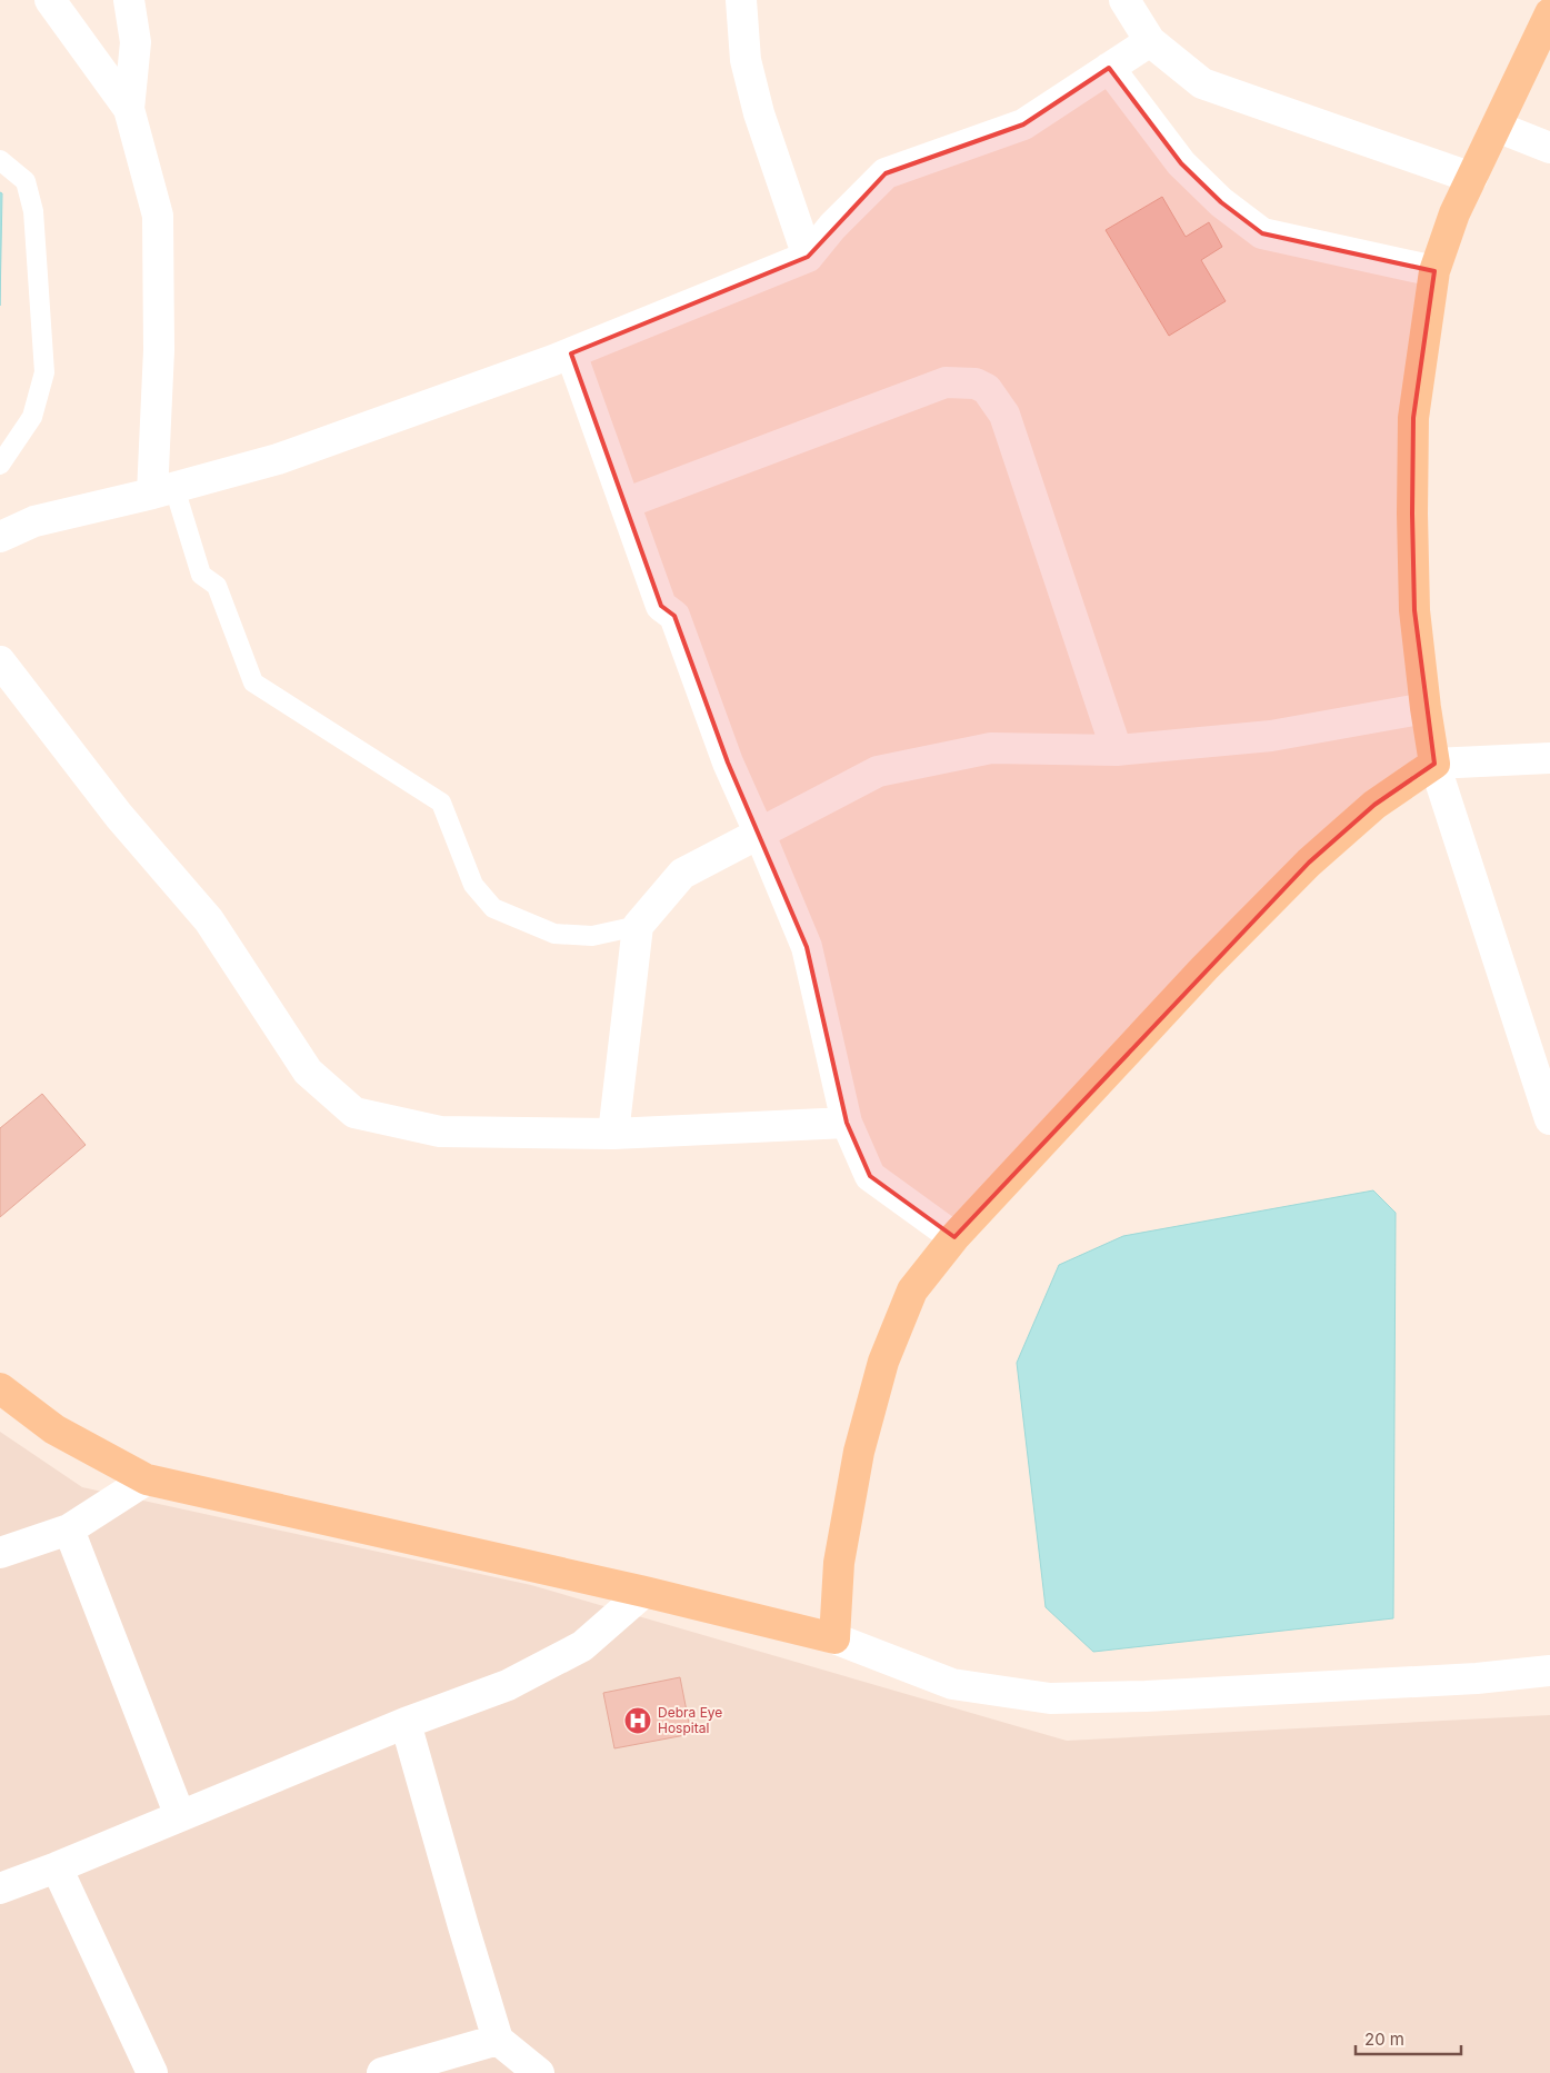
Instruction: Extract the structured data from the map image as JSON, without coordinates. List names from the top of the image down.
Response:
{
  "places": {
    "hospital": ["Debra Eye Hospital"]
  },
  "scale_bar": "20 m"
}
